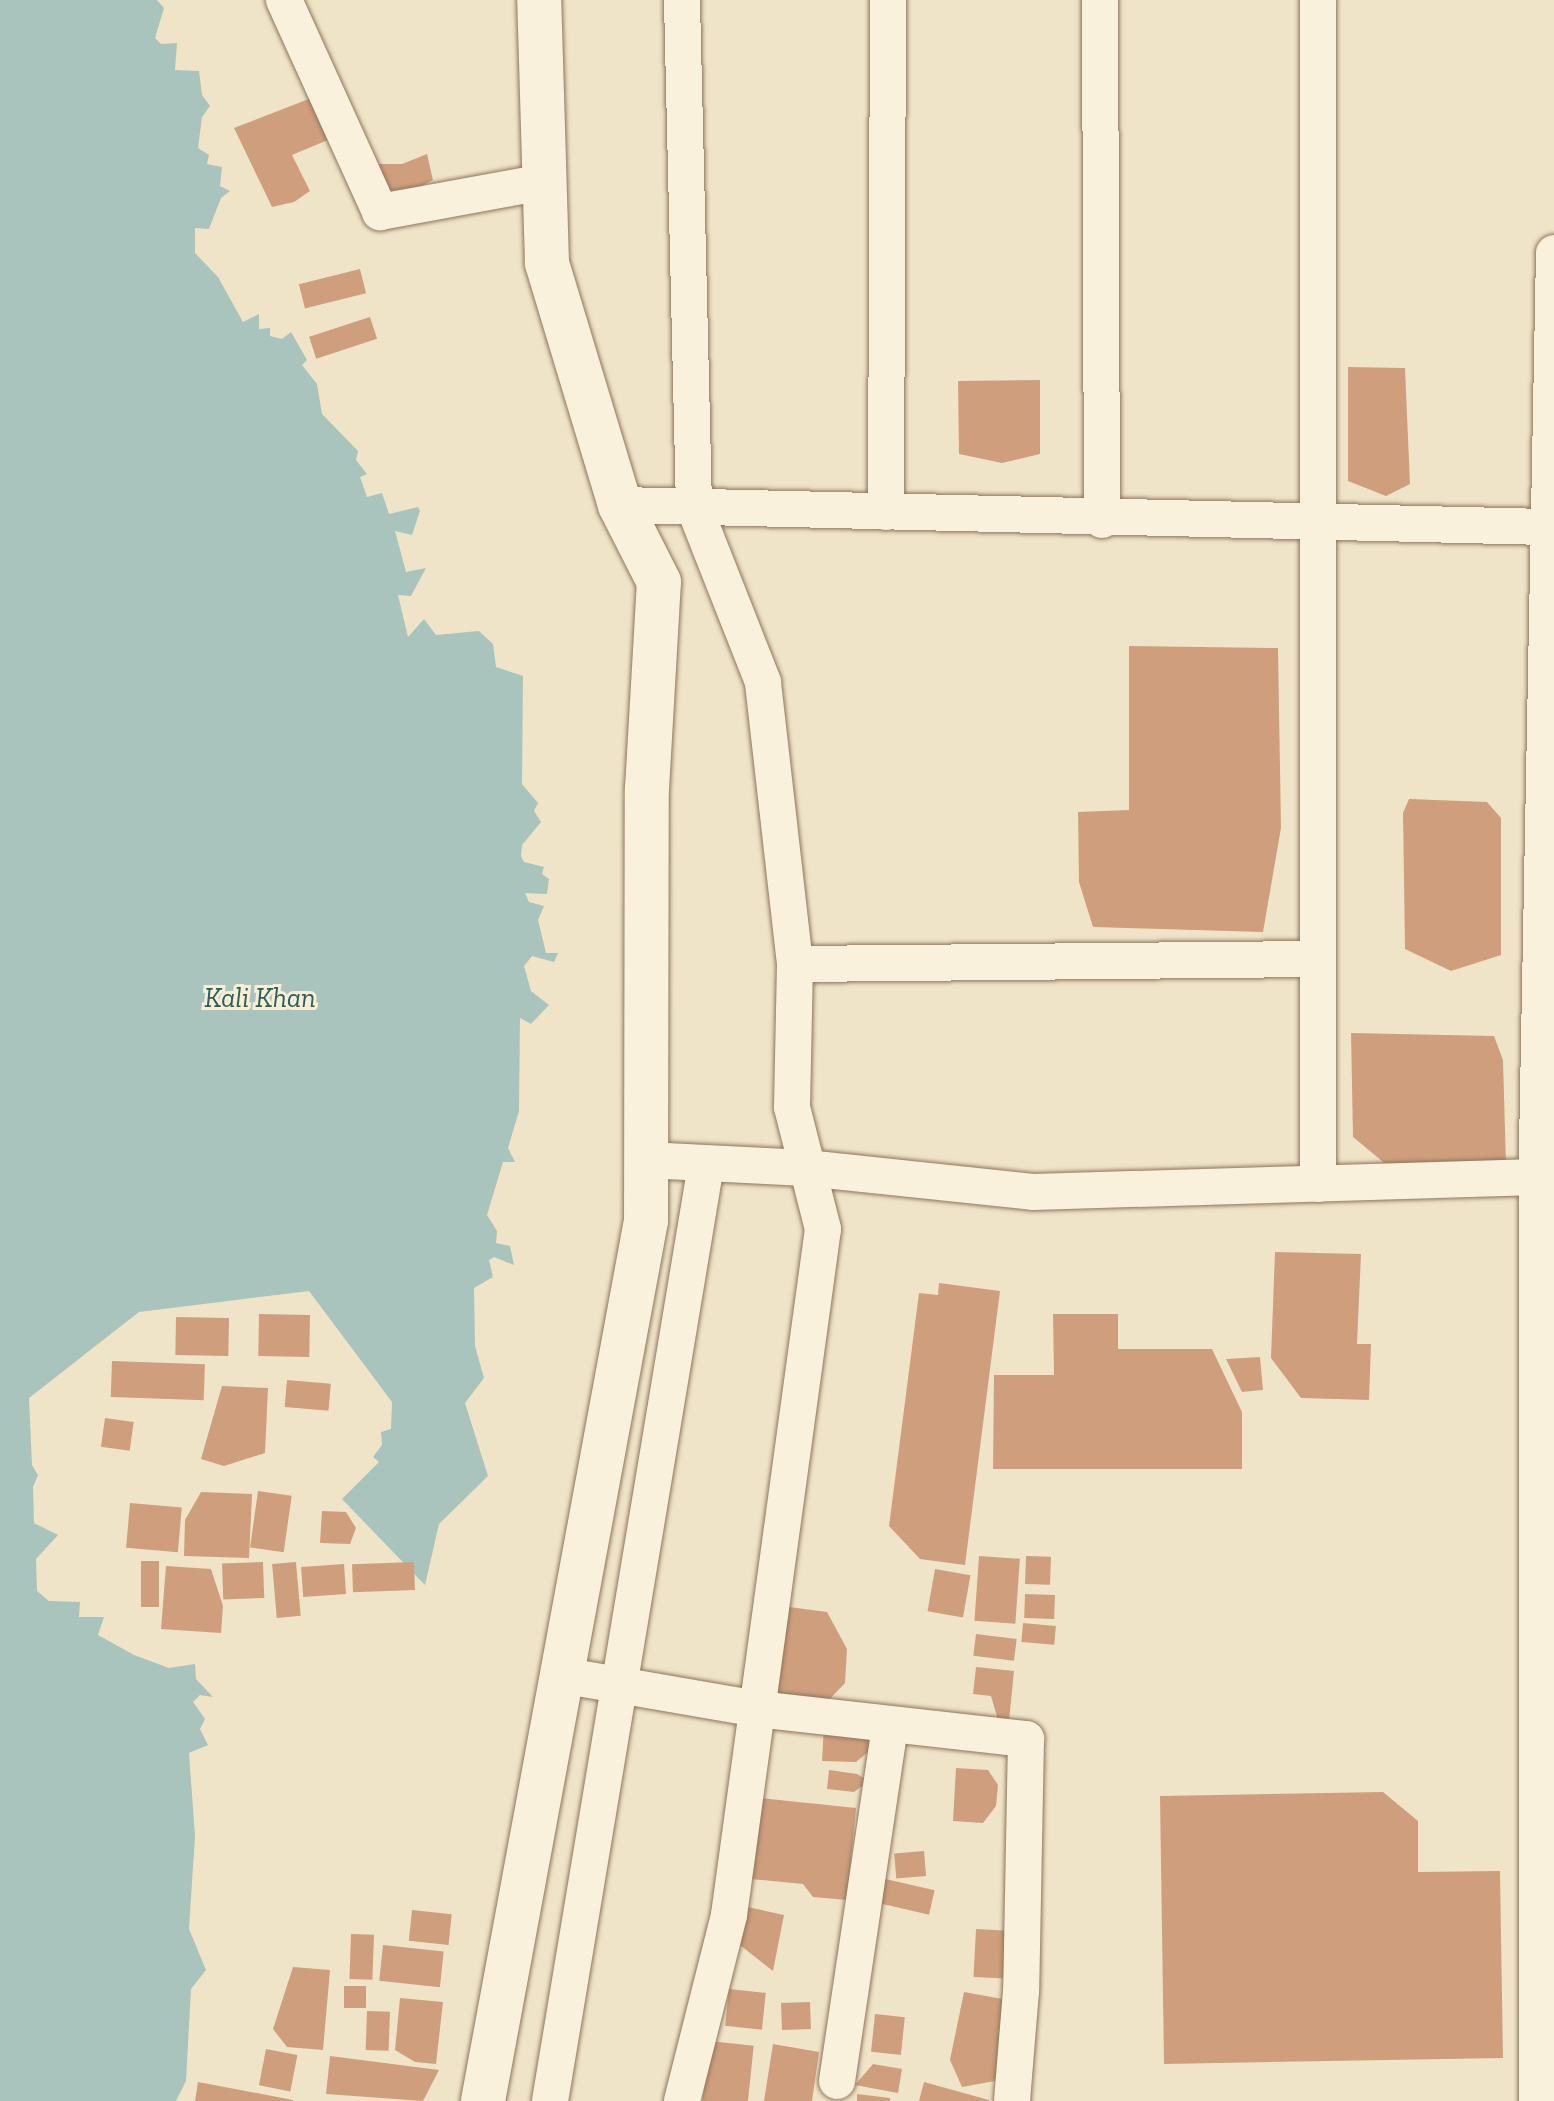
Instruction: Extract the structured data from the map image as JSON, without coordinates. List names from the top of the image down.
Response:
{
  "water": ["Kali Khan"]
}
